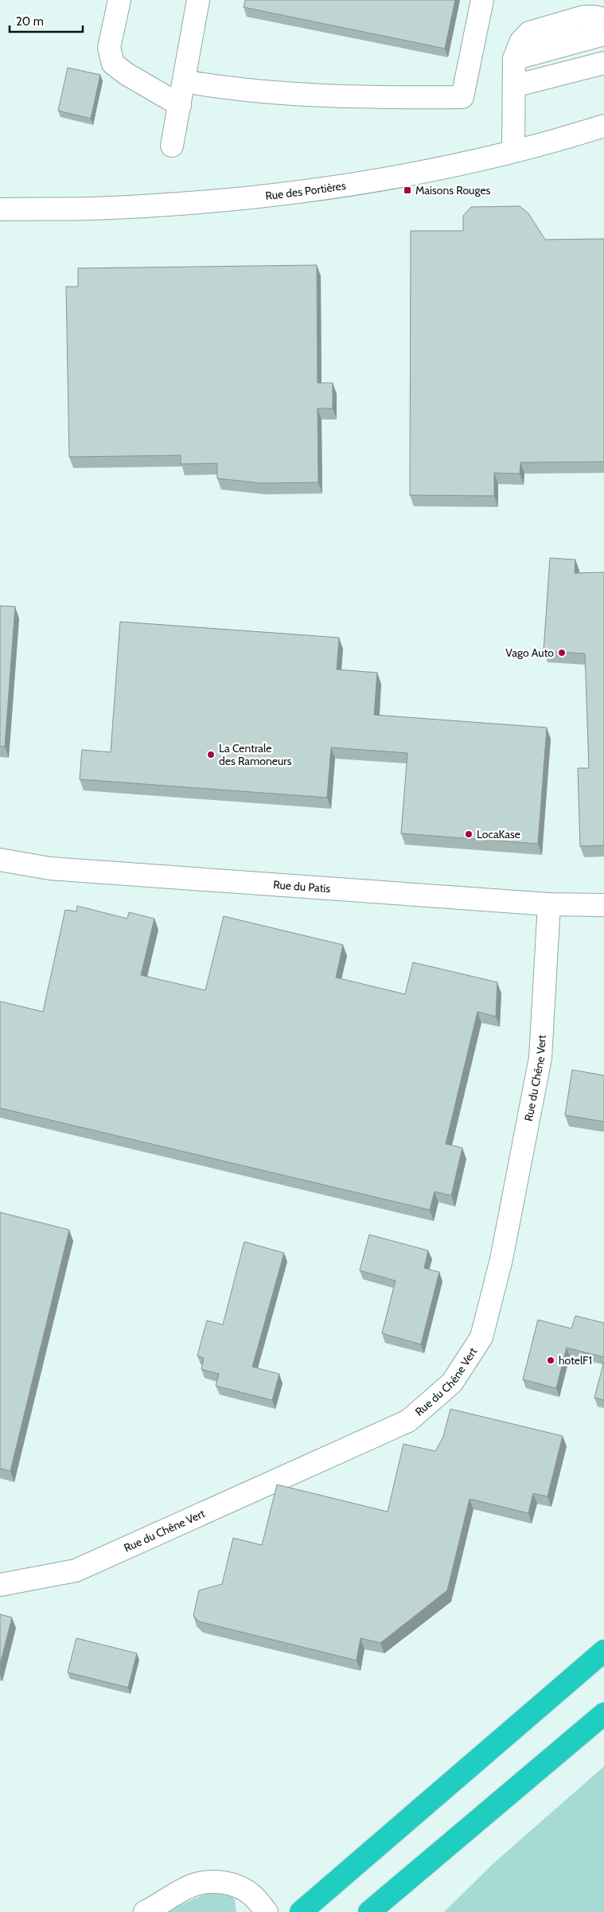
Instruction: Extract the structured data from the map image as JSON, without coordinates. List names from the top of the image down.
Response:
{
  "streets": {
    "street": ["Rue des Portières", "Rue du Patis", "Rue du Chêne Vert"]
  },
  "crossings": [
    ["Rue du Patis", "Rue du Chêne Vert"]
  ],
  "places": {
    "transit": ["Maisons Rouges"],
    "other": [
      "Vago Auto",
      "La Centrale des Ramoneurs",
      "LocaKase",
      "hotelF1"
    ]
  },
  "scale_bar": "20 m"
}
